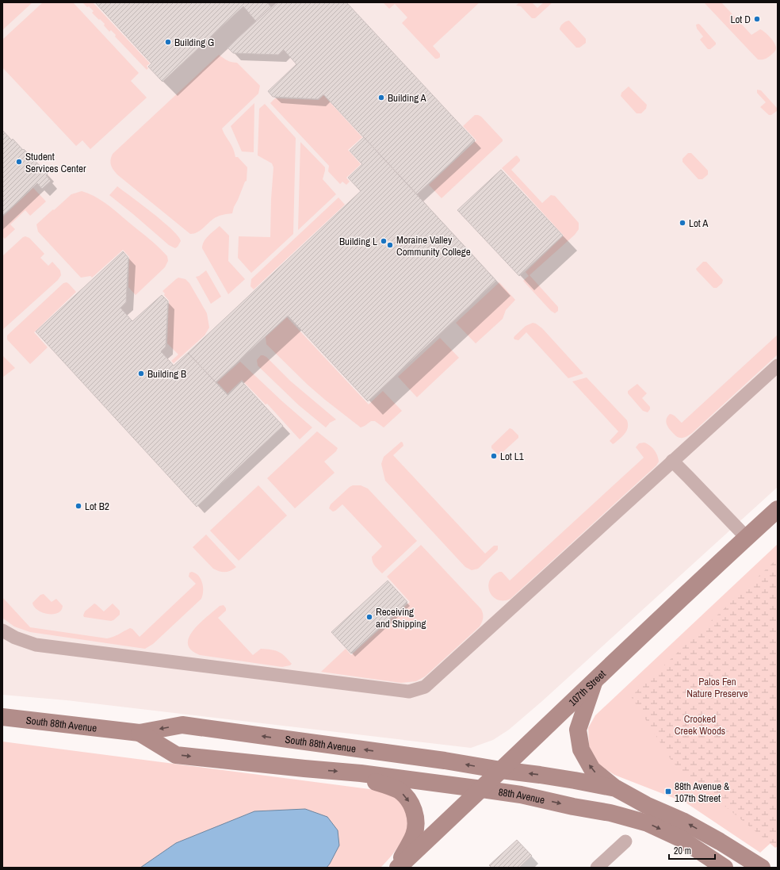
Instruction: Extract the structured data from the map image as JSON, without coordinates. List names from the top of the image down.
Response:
{
  "streets": {
    "street": ["107th Street", "South 88th Avenue", "88th Avenue"]
  },
  "crossings": [
    ["107th Street", "South 88th Avenue"],
    ["107th Street", "88th Avenue"],
    ["South 88th Avenue", "88th Avenue"]
  ],
  "parks": ["Palos Fen Nature Preserve", "Crooked Creek Woods"],
  "places": {
    "other": [
      "Lot D",
      "Building G",
      "Building A",
      "Student Services Center",
      "Lot A",
      "Building L",
      "Moraine Valley Community College",
      "Building B",
      "Lot L1",
      "Lot B2",
      "Receiving and Shipping"
    ],
    "transit": ["88th Avenue & 107th Street"]
  },
  "scale_bar": "20 m"
}
